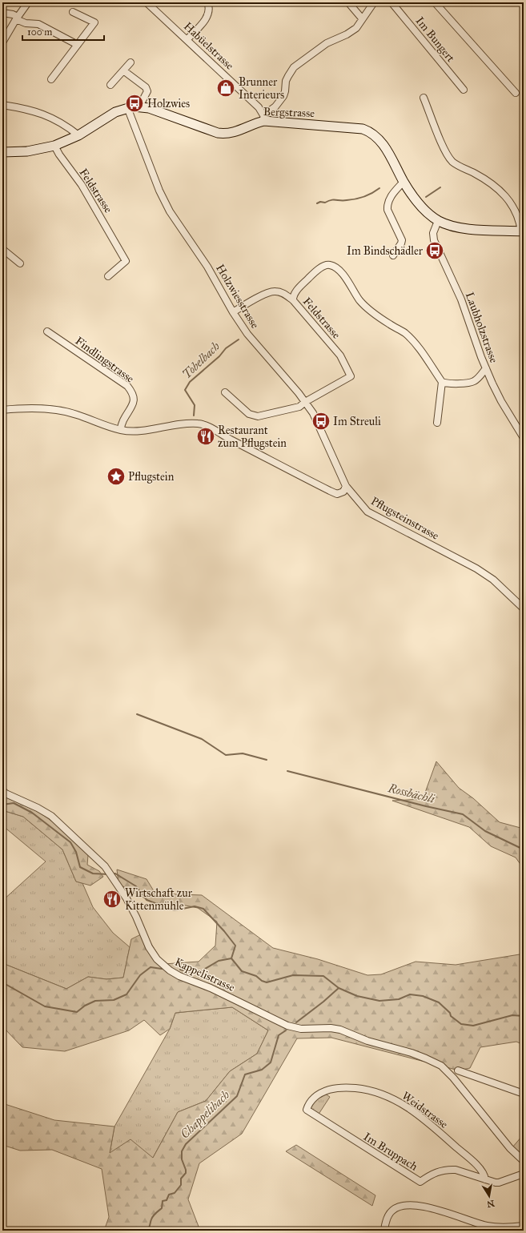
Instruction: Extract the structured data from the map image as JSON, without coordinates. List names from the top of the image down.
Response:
{
  "streets": {
    "street": [
      "Im Bungert",
      "Habüelstrasse",
      "Bergstrasse",
      "Feldstrasse",
      "Holzwiesstrasse",
      "Laubholzstrasse",
      "Findlingstrasse",
      "Pflugsteinstrasse",
      "Kappelistrasse",
      "Weidstrasse",
      "Im Bruppach"
    ]
  },
  "crossings": [
    ["Habüelstrasse", "Bergstrasse"],
    ["Bergstrasse", "Feldstrasse"],
    ["Bergstrasse", "Holzwiesstrasse"],
    ["Bergstrasse", "Laubholzstrasse"],
    ["Feldstrasse", "Holzwiesstrasse"],
    ["Holzwiesstrasse", "Pflugsteinstrasse"],
    ["Weidstrasse", "Im Bruppach"]
  ],
  "water": ["Tobelbach", "Rossbächli", "Chappelibach"],
  "places": {
    "shop": ["Brunner Interieurs"],
    "bus stop": ["Holzwies", "Im Bindschädler", "Im Streuli"],
    "restaurant": ["Restaurant zum Pflugstein", "Wirtschaft zur Kittenmühle"],
    "place": ["Pflugstein"]
  },
  "scale_bar": "100 m",
  "north": "bottom"
}
